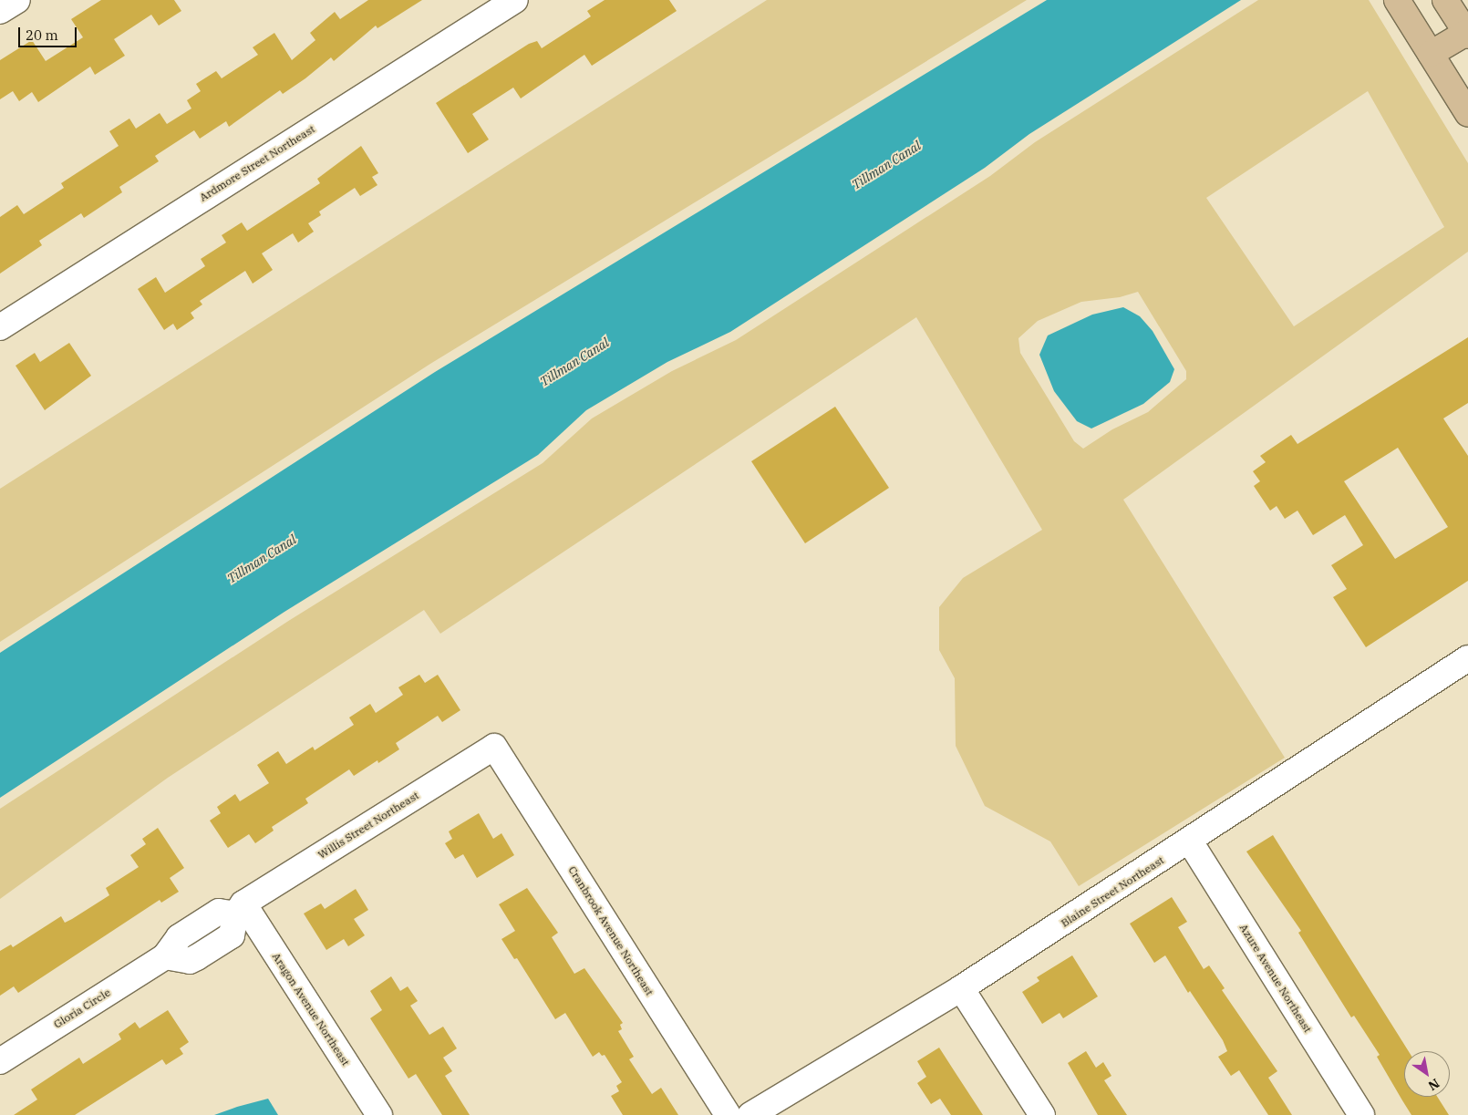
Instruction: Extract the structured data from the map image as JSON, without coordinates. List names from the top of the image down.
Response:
{
  "streets": {
    "street": [
      "Ardmore Street Northeast",
      "Willis Street Northeast",
      "Blaine Street Northeast",
      "Cranbrook Avenue Northeast",
      "Azure Avenue Northeast",
      "Gloria Circle",
      "Aragon Avenue Northeast"
    ]
  },
  "crossings": [
    ["Willis Street Northeast", "Cranbrook Avenue Northeast"],
    ["Willis Street Northeast", "Gloria Circle"],
    ["Willis Street Northeast", "Aragon Avenue Northeast"],
    ["Blaine Street Northeast", "Azure Avenue Northeast"],
    ["Gloria Circle", "Aragon Avenue Northeast"]
  ],
  "water": ["Tillman Canal"],
  "scale_bar": "20 m",
  "north": "bottom right"
}
